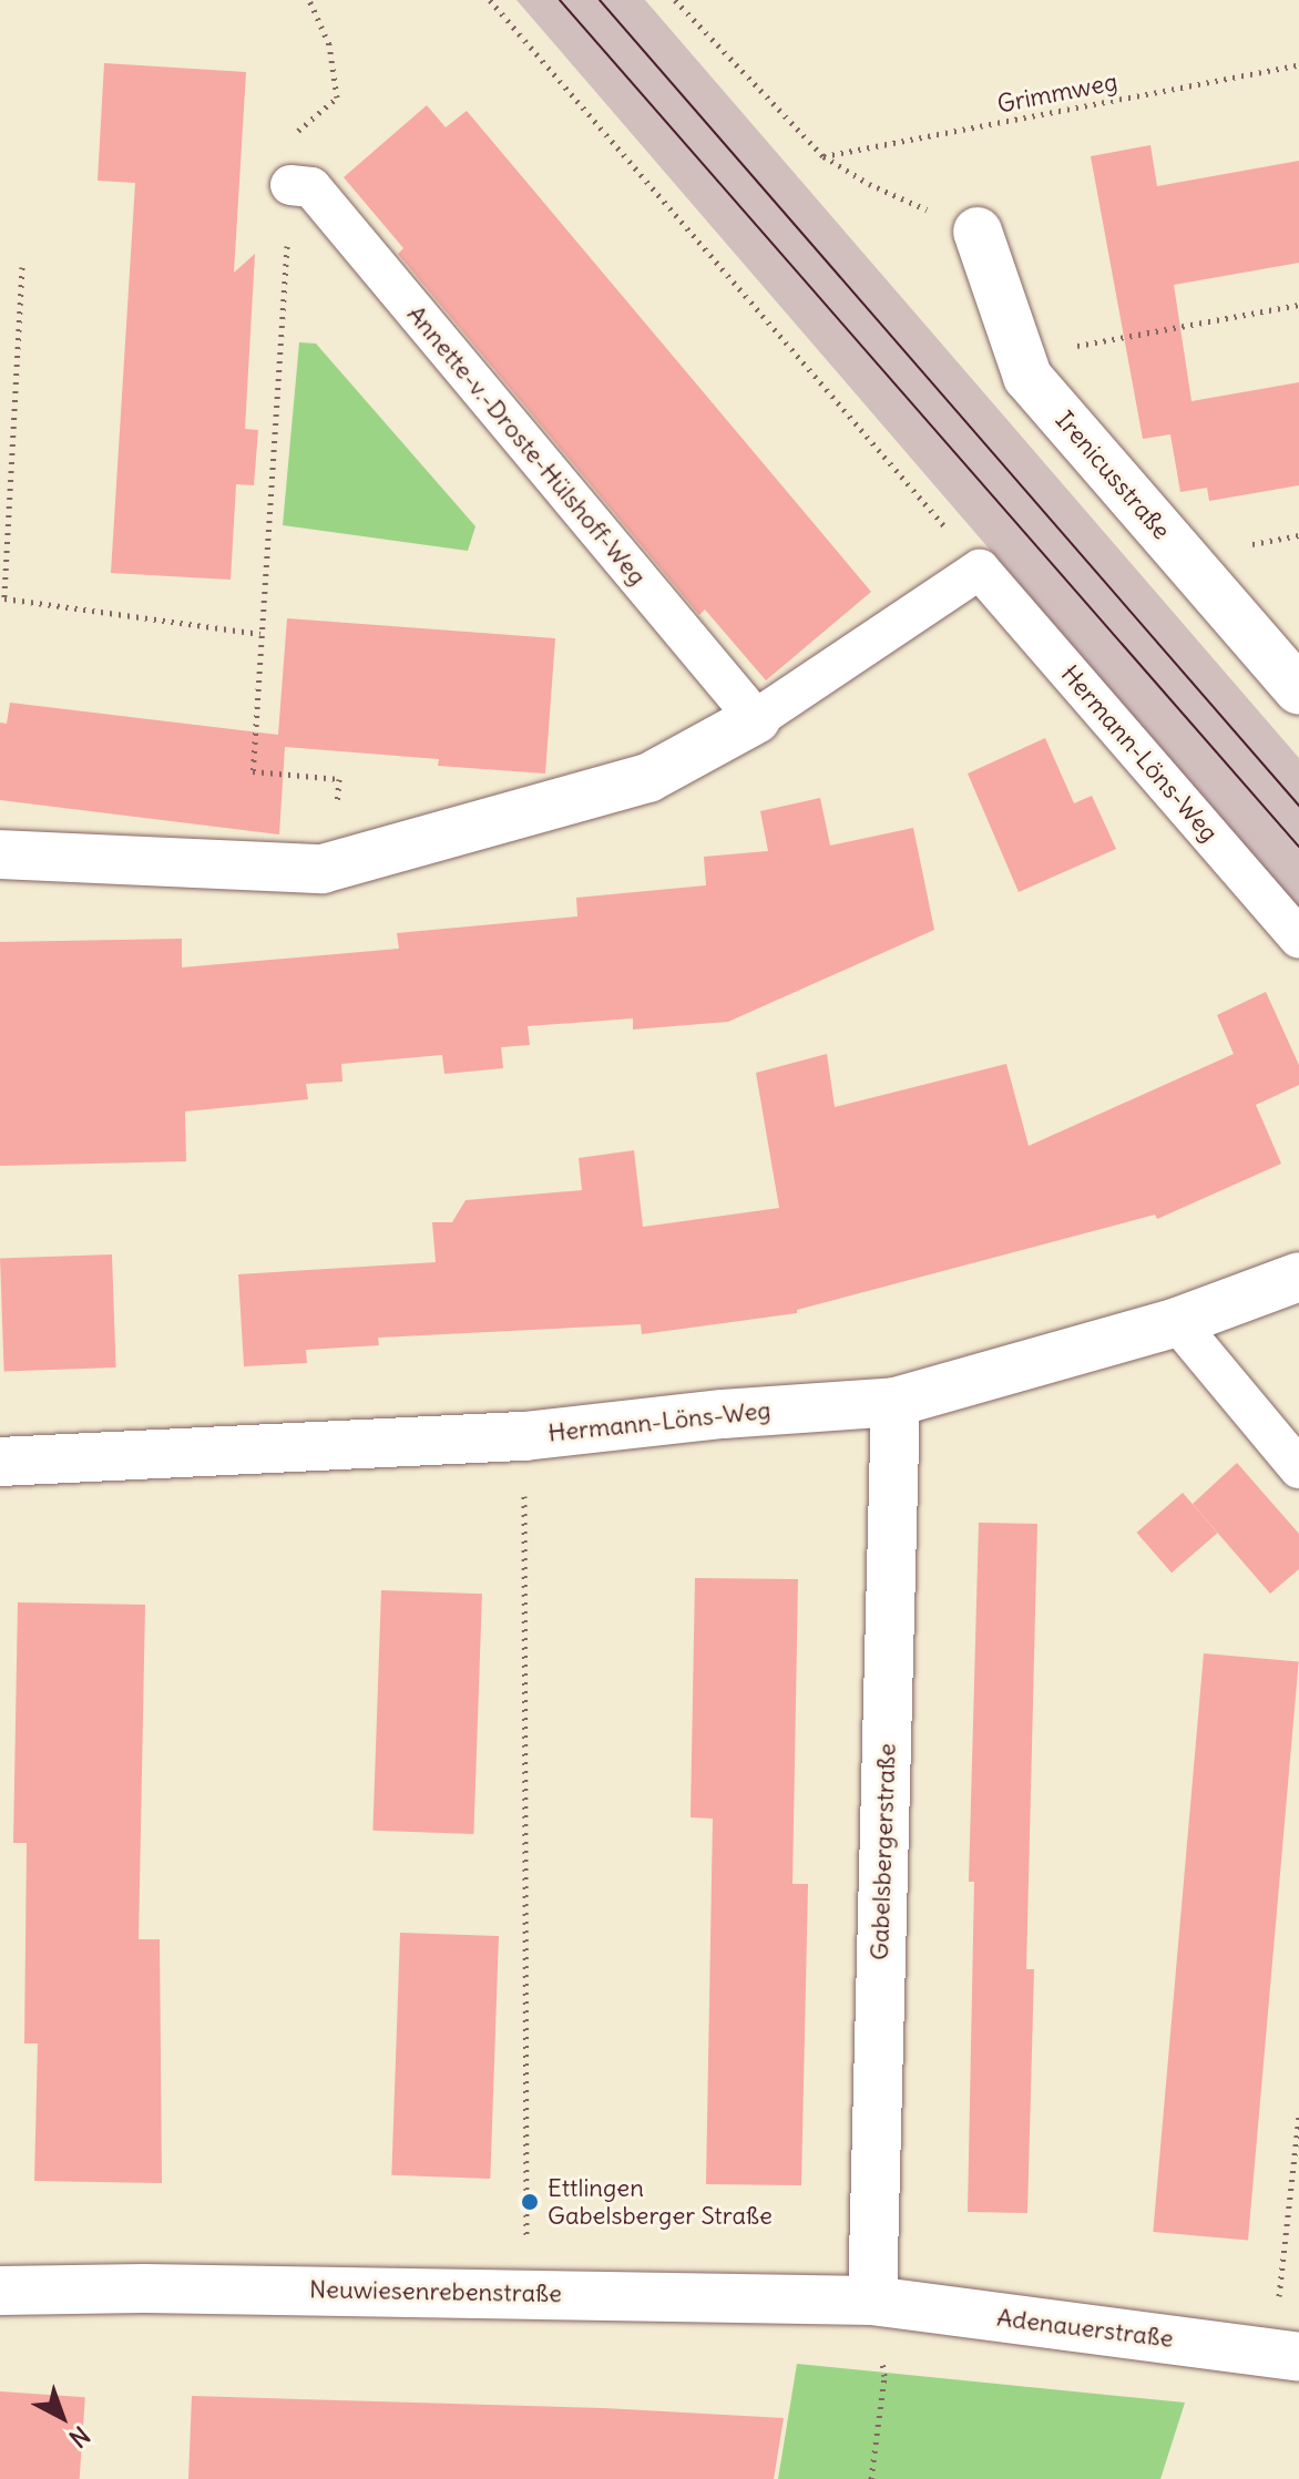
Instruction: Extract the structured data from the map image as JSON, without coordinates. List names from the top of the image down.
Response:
{
  "streets": {
    "street": [
      "Irenicusstraße",
      "Hermann-Löns-Weg",
      "Gabelsbergerstraße",
      "Neuwiesenrebenstraße",
      "Adenauerstraße"
    ],
    "lane": ["Annette-v.-Droste-Hülshoff-Weg"],
    "path": ["Grimmweg"]
  },
  "crossings": [
    ["Hermann-Löns-Weg", "Gabelsbergerstraße"],
    ["Gabelsbergerstraße", "Neuwiesenrebenstraße"],
    ["Gabelsbergerstraße", "Adenauerstraße"],
    ["Neuwiesenrebenstraße", "Adenauerstraße"]
  ],
  "places": ["Ettlingen Gabelsberger Straße"],
  "north": "bottom right"
}
